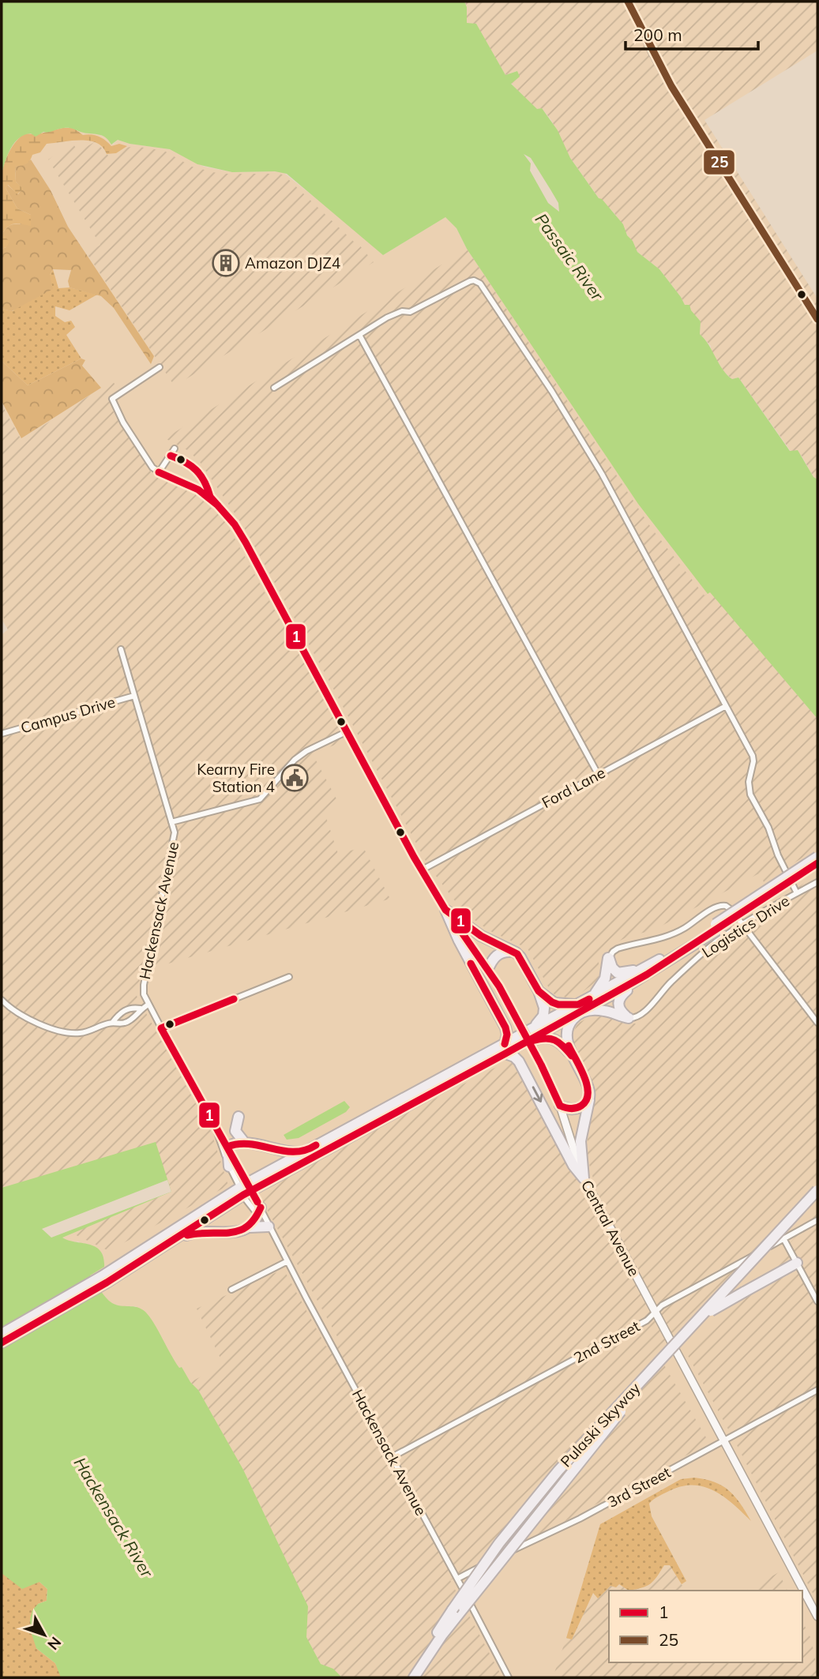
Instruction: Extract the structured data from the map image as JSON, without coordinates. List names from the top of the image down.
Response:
{
  "streets": {
    "highway": ["Pulaski Skyway"],
    "main road": ["Central Avenue"],
    "street": [
      "Campus Drive",
      "Ford Lane",
      "Hackensack Avenue",
      "Logistics Drive",
      "2nd Street",
      "3rd Street"
    ]
  },
  "crossings": [
    ["Campus Drive", "Hackensack Avenue"],
    ["Ford Lane", "Central Avenue"],
    ["Hackensack Avenue", "2nd Street"],
    ["Hackensack Avenue", "3rd Street"],
    ["Central Avenue", "2nd Street"],
    ["Central Avenue", "3rd Street"]
  ],
  "water": ["Passaic River", "Hackensack River"],
  "places": {
    "building": ["Amazon DJZ4"],
    "public building": ["Kearny Fire Station 4"]
  },
  "lines": ["transit line 25", "transit line 1"],
  "legend": ["1", "25"],
  "scale_bar": "200 m",
  "north": "bottom right"
}
